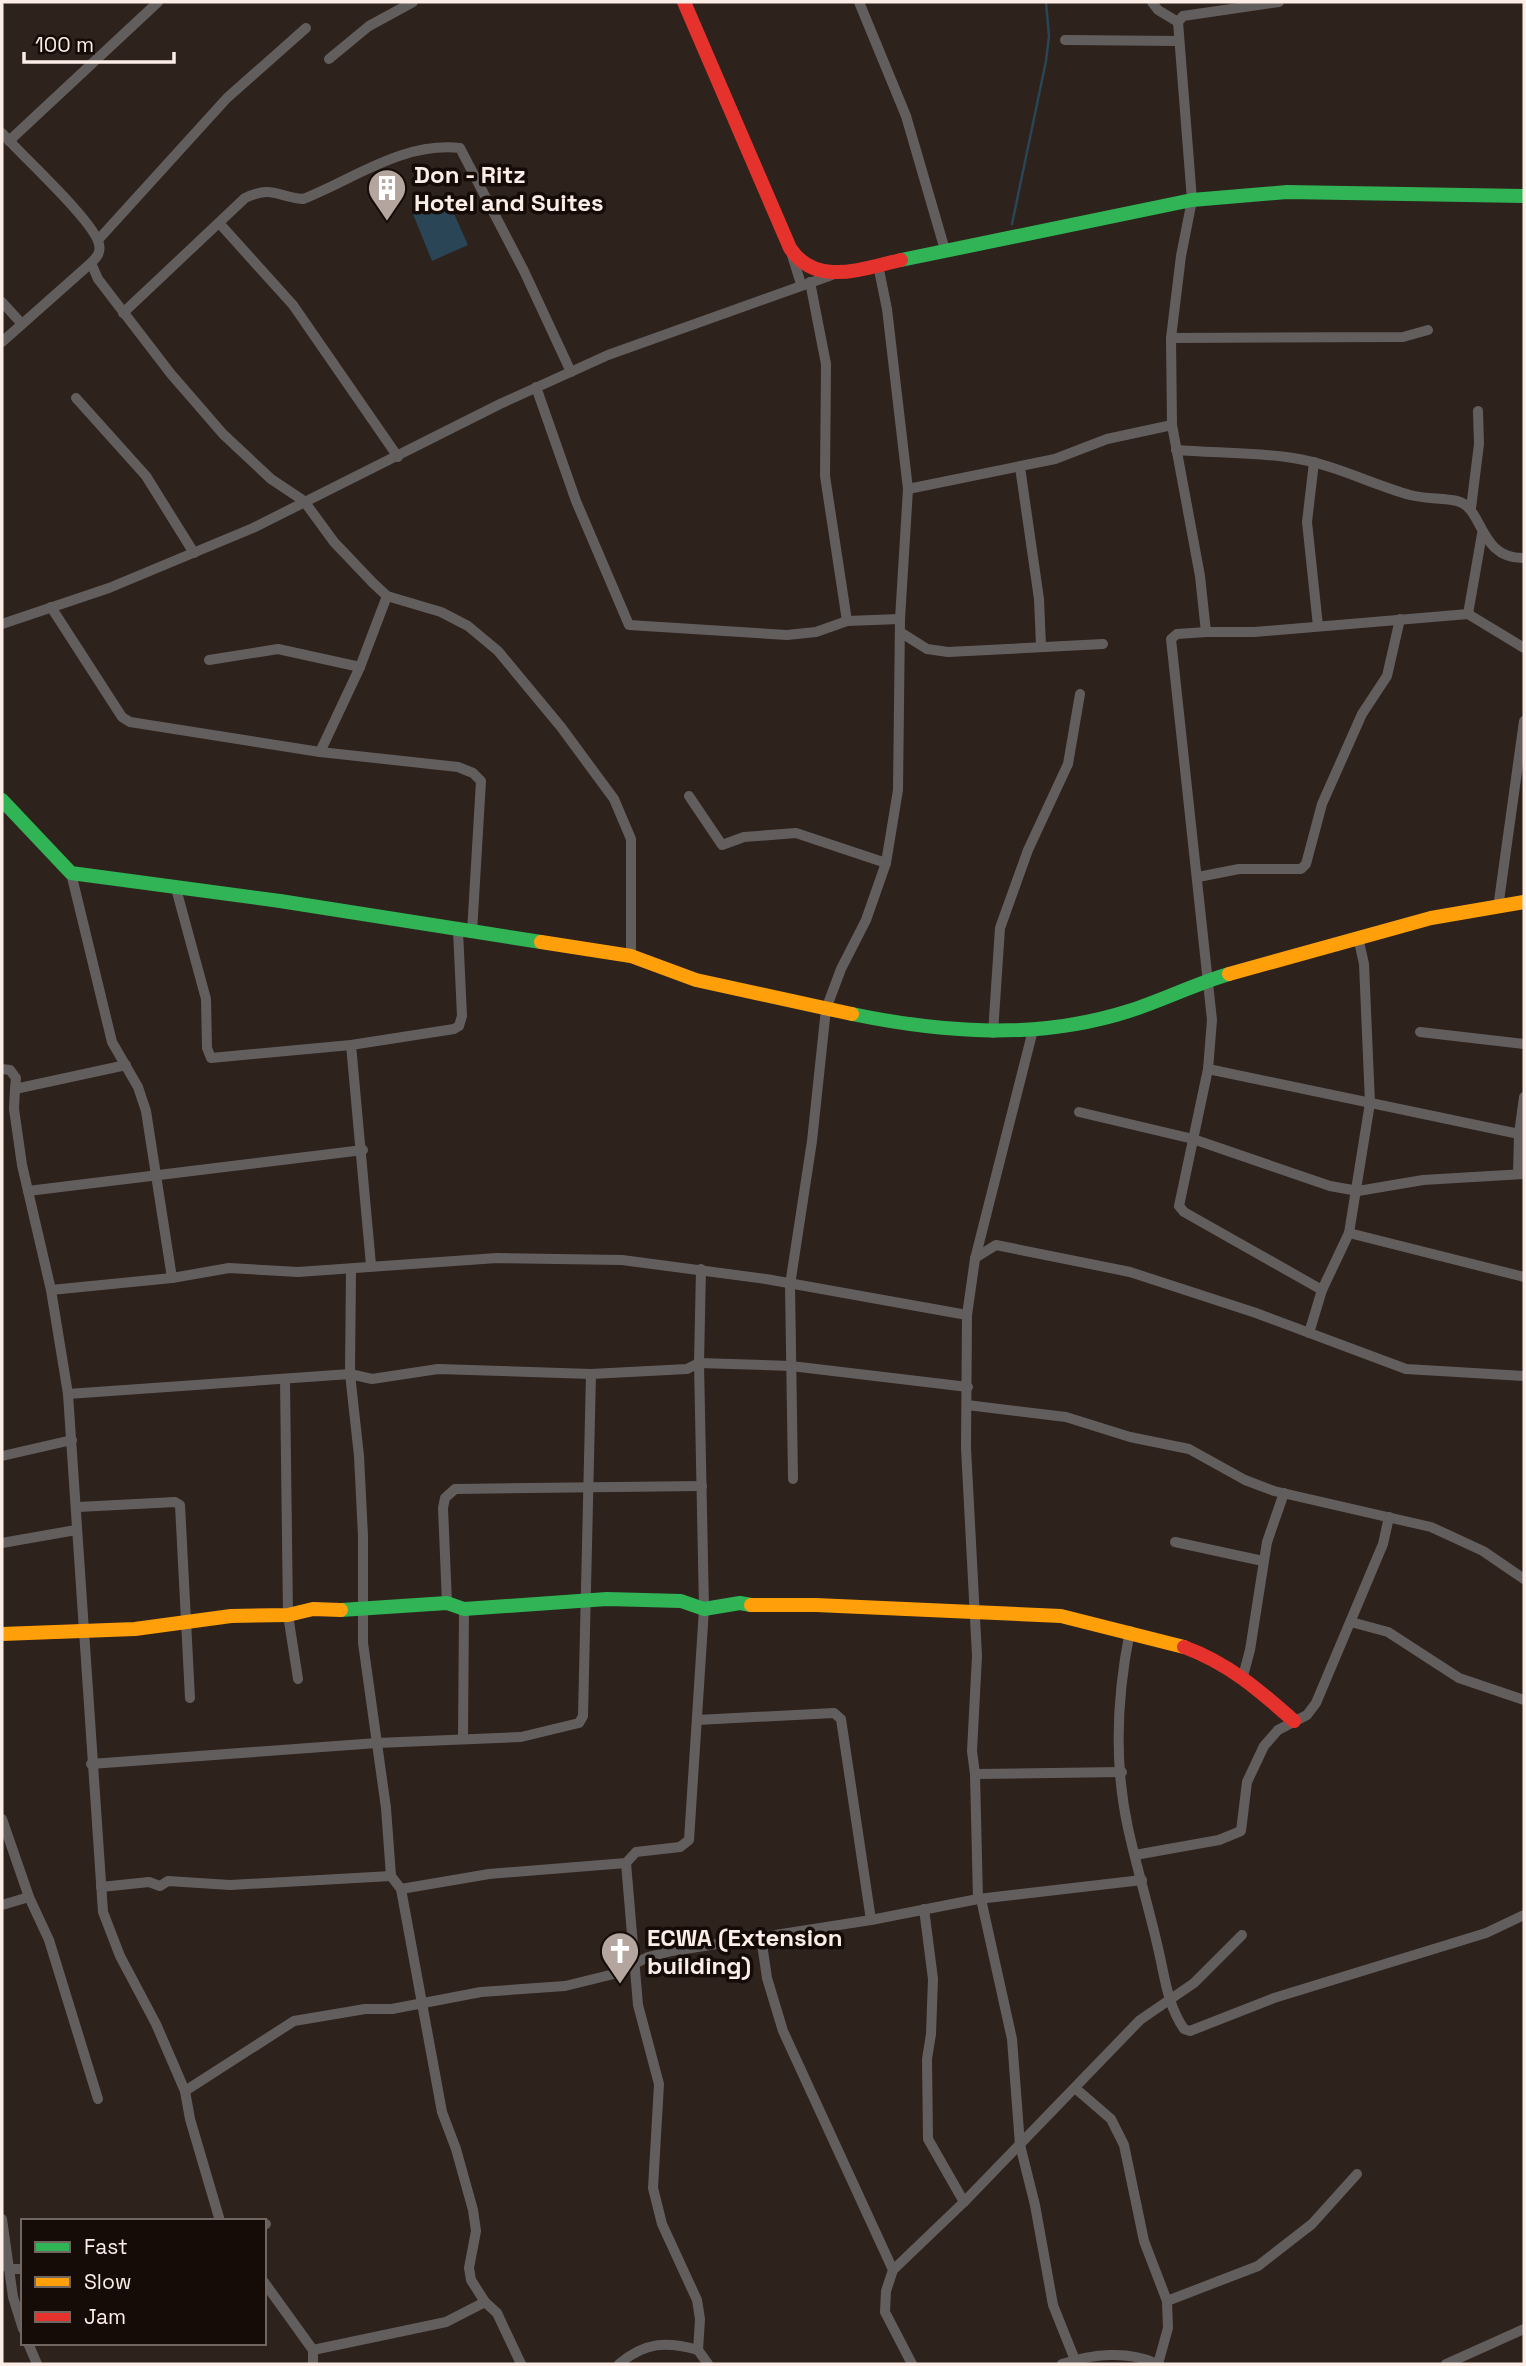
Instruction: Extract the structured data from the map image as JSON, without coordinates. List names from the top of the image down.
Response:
{
  "places": {
    "building": ["Don - Ritz Hotel and Suites"],
    "church": ["ECWA (Extension building)"]
  },
  "legend": ["Fast", "Slow", "Jam"],
  "scale_bar": "100 m"
}
